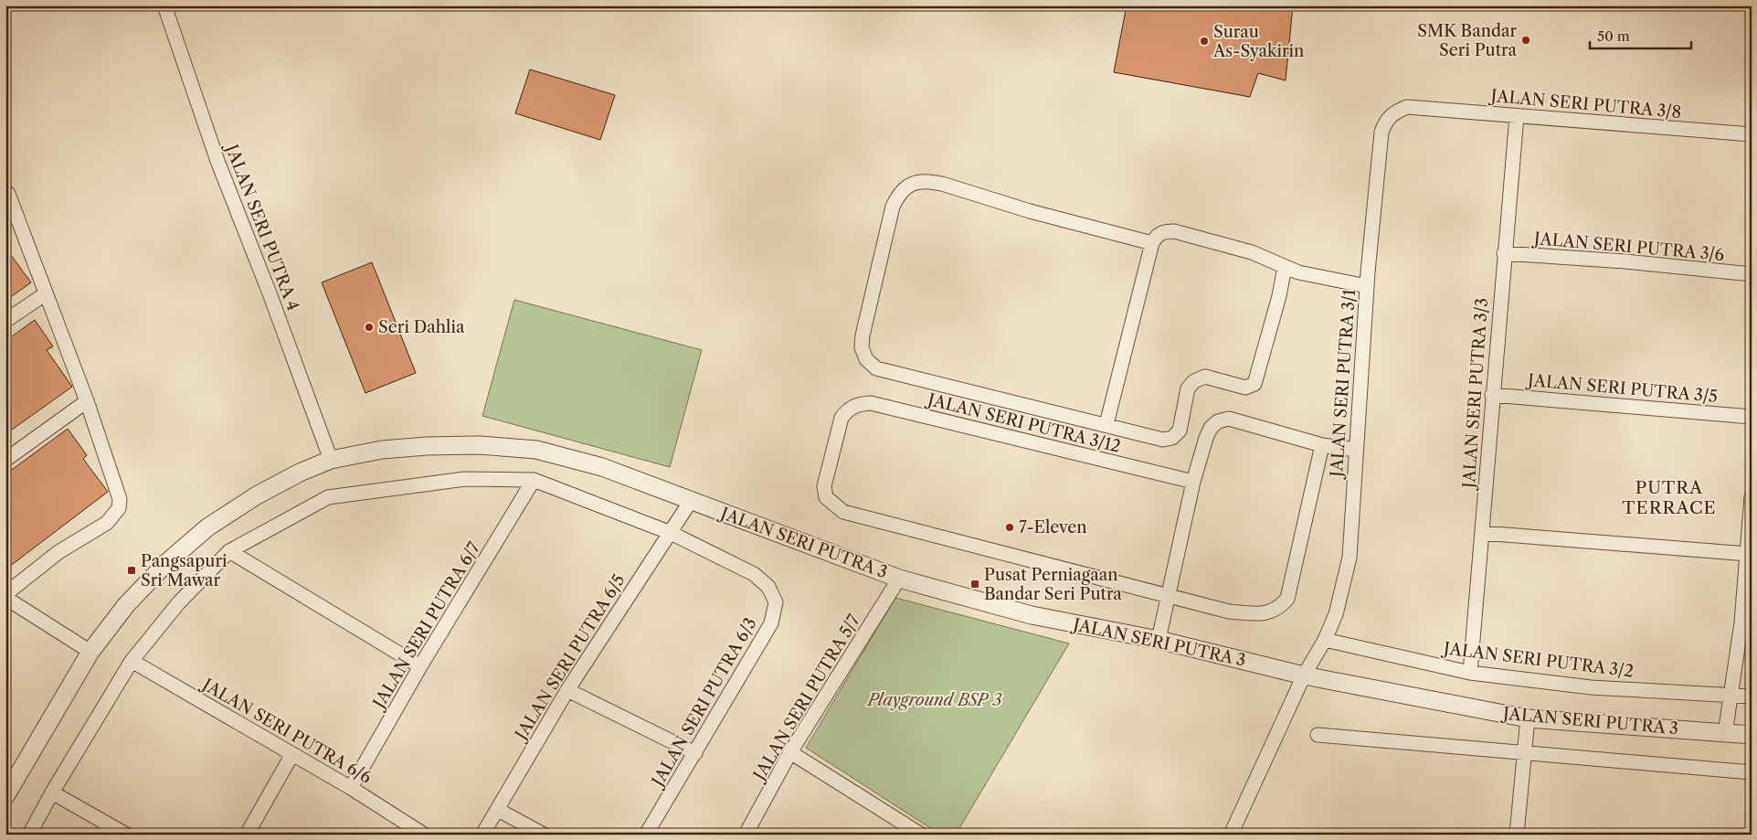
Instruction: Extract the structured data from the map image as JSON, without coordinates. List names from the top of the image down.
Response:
{
  "streets": {
    "street": [
      "JALAN SERI PUTRA 3/8",
      "JALAN SERI PUTRA 4",
      "JALAN SERI PUTRA 3/6",
      "JALAN SERI PUTRA 3/1",
      "JALAN SERI PUTRA 3/5",
      "JALAN SERI PUTRA 3/3",
      "JALAN SERI PUTRA 3/12",
      "JALAN SERI PUTRA 3",
      "JALAN SERI PUTRA 6/7",
      "JALAN SERI PUTRA 6/5",
      "JALAN SERI PUTRA 3/2",
      "JALAN SERI PUTRA 5/7",
      "JALAN SERI PUTRA 6/3",
      "JALAN SERI PUTRA 6/6"
    ]
  },
  "crossings": [
    ["JALAN SERI PUTRA 3/8", "JALAN SERI PUTRA 3/1"],
    ["JALAN SERI PUTRA 3/8", "JALAN SERI PUTRA 3/3"],
    ["JALAN SERI PUTRA 4", "JALAN SERI PUTRA 3"],
    ["JALAN SERI PUTRA 3/6", "JALAN SERI PUTRA 3/3"],
    ["JALAN SERI PUTRA 3/1", "JALAN SERI PUTRA 3"],
    ["JALAN SERI PUTRA 3/1", "JALAN SERI PUTRA 3/2"],
    ["JALAN SERI PUTRA 3/5", "JALAN SERI PUTRA 3/3"],
    ["JALAN SERI PUTRA 3/3", "JALAN SERI PUTRA 3/2"],
    ["JALAN SERI PUTRA 3", "JALAN SERI PUTRA 6/5"],
    ["JALAN SERI PUTRA 3", "JALAN SERI PUTRA 5/7"],
    ["JALAN SERI PUTRA 6/7", "JALAN SERI PUTRA 6/3"],
    ["JALAN SERI PUTRA 6/7", "JALAN SERI PUTRA 6/6"],
    ["JALAN SERI PUTRA 6/5", "JALAN SERI PUTRA 6/3"]
  ],
  "districts": ["PUTRA TERRACE"],
  "parks": ["Playground BSP 3"],
  "places": {
    "other": [
      "SMK Bandar Seri Putra",
      "Surau As-Syakirin",
      "Seri Dahlia",
      "7-Eleven"
    ],
    "transit": ["Pangsapuri Sri Mawar", "Pusat Perniagaan Bandar Seri Putra"]
  },
  "scale_bar": "50 m"
}
